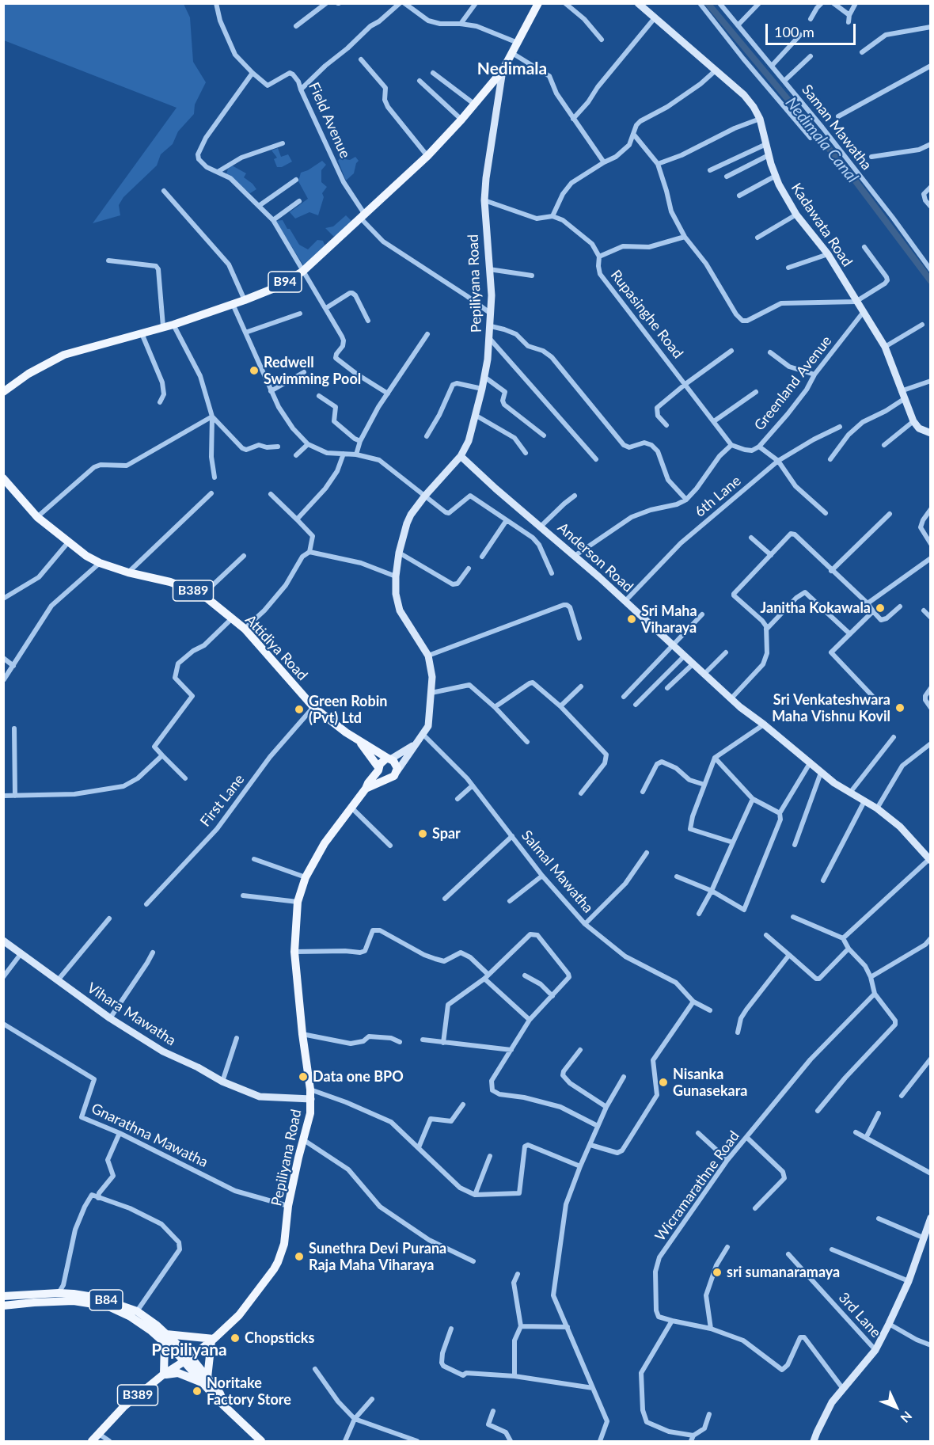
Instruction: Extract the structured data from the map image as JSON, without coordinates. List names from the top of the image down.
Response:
{
  "streets": {
    "main road": [
      "Kadawata Road",
      "B94",
      "Pepiliyana Road",
      "Anderson Road",
      "B389",
      "Attidiya Road",
      "Vihara Mawatha",
      "B84"
    ],
    "street": [
      "Field Avenue",
      "Saman Mawatha",
      "Rupasinghe Road",
      "Greenland Avenue",
      "6th Lane",
      "First Lane",
      "Salmal Mawatha",
      "Gnarathna Mawatha",
      "Wicramarathne Road",
      "3rd Lane"
    ]
  },
  "crossings": [
    ["Field Avenue", "B94"],
    ["Field Avenue", "Pepiliyana Road"],
    ["Kadawata Road", "Greenland Avenue"],
    ["B94", "Pepiliyana Road"],
    ["Pepiliyana Road", "Rupasinghe Road"],
    ["Pepiliyana Road", "Anderson Road"],
    ["Pepiliyana Road", "B389"],
    ["Pepiliyana Road", "Salmal Mawatha"],
    ["Pepiliyana Road", "Vihara Mawatha"],
    ["Pepiliyana Road", "Gnarathna Mawatha"],
    ["Pepiliyana Road", "B84"],
    ["Rupasinghe Road", "Greenland Avenue"],
    ["6th Lane", "Anderson Road"],
    ["B389", "Attidiya Road"],
    ["Attidiya Road", "First Lane"]
  ],
  "districts": ["Nedimala", "Pepiliyana"],
  "water": ["Nedimala Canal"],
  "places": [
    "Redwell Swimming Pool",
    "Janitha Kokawala",
    "Sri Maha Viharaya",
    "Sri Venkateshwara Maha Vishnu Kovil",
    "Green Robin (Pvt) Ltd",
    "Spar",
    "Data one BPO",
    "Nisanka Gunasekara",
    "Sunethra Devi Purana Raja Maha Viharaya",
    "sri sumanaramaya",
    "Chopsticks",
    "Noritake Factory Store"
  ],
  "scale_bar": "100 m",
  "north": "bottom right"
}
